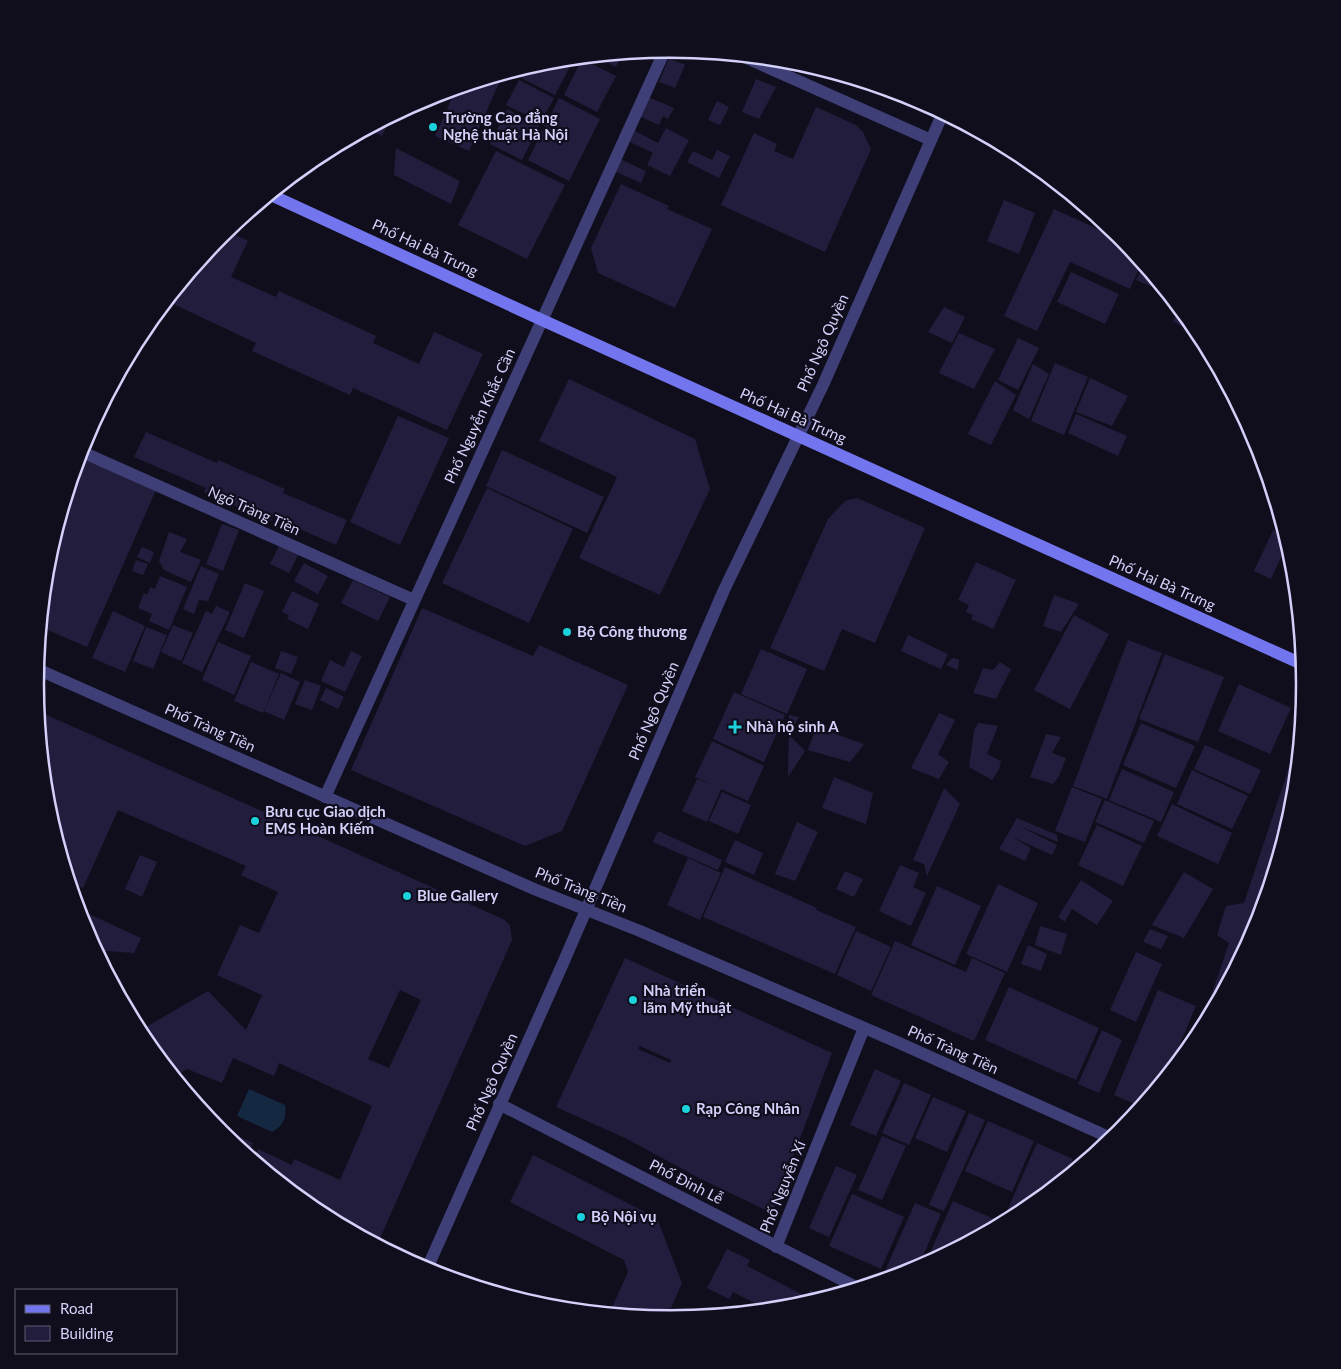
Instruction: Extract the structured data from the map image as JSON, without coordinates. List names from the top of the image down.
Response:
{
  "streets": {
    "main road": ["Phố Hai Bà Trưng"],
    "street": [
      "Phố Ngô Quyền",
      "Phố Nguyễn Khắc Cần",
      "Ngõ Tràng Tiền",
      "Phố Tràng Tiền",
      "Phố Đinh Lễ",
      "Phố Nguyễn Xí"
    ]
  },
  "crossings": [
    ["Phố Hai Bà Trưng", "Phố Ngô Quyền"],
    ["Phố Hai Bà Trưng", "Phố Nguyễn Khắc Cần"],
    ["Phố Ngô Quyền", "Phố Tràng Tiền"],
    ["Phố Ngô Quyền", "Phố Đinh Lễ"],
    ["Phố Nguyễn Khắc Cần", "Ngõ Tràng Tiền"],
    ["Phố Nguyễn Khắc Cần", "Phố Tràng Tiền"],
    ["Phố Tràng Tiền", "Phố Nguyễn Xí"],
    ["Phố Đinh Lễ", "Phố Nguyễn Xí"]
  ],
  "places": {
    "other": [
      "Trường Cao đẳng Nghệ thuật Hà Nội",
      "Bộ Công thương",
      "Bưu cục Giao dịch EMS Hoàn Kiếm",
      "Blue Gallery",
      "Nhà triển lãm Mỹ thuật",
      "Rạp Công Nhân",
      "Bộ Nội vụ"
    ],
    "health": ["Nhà hộ sinh A"]
  },
  "legend": ["Road", "Building"]
}
